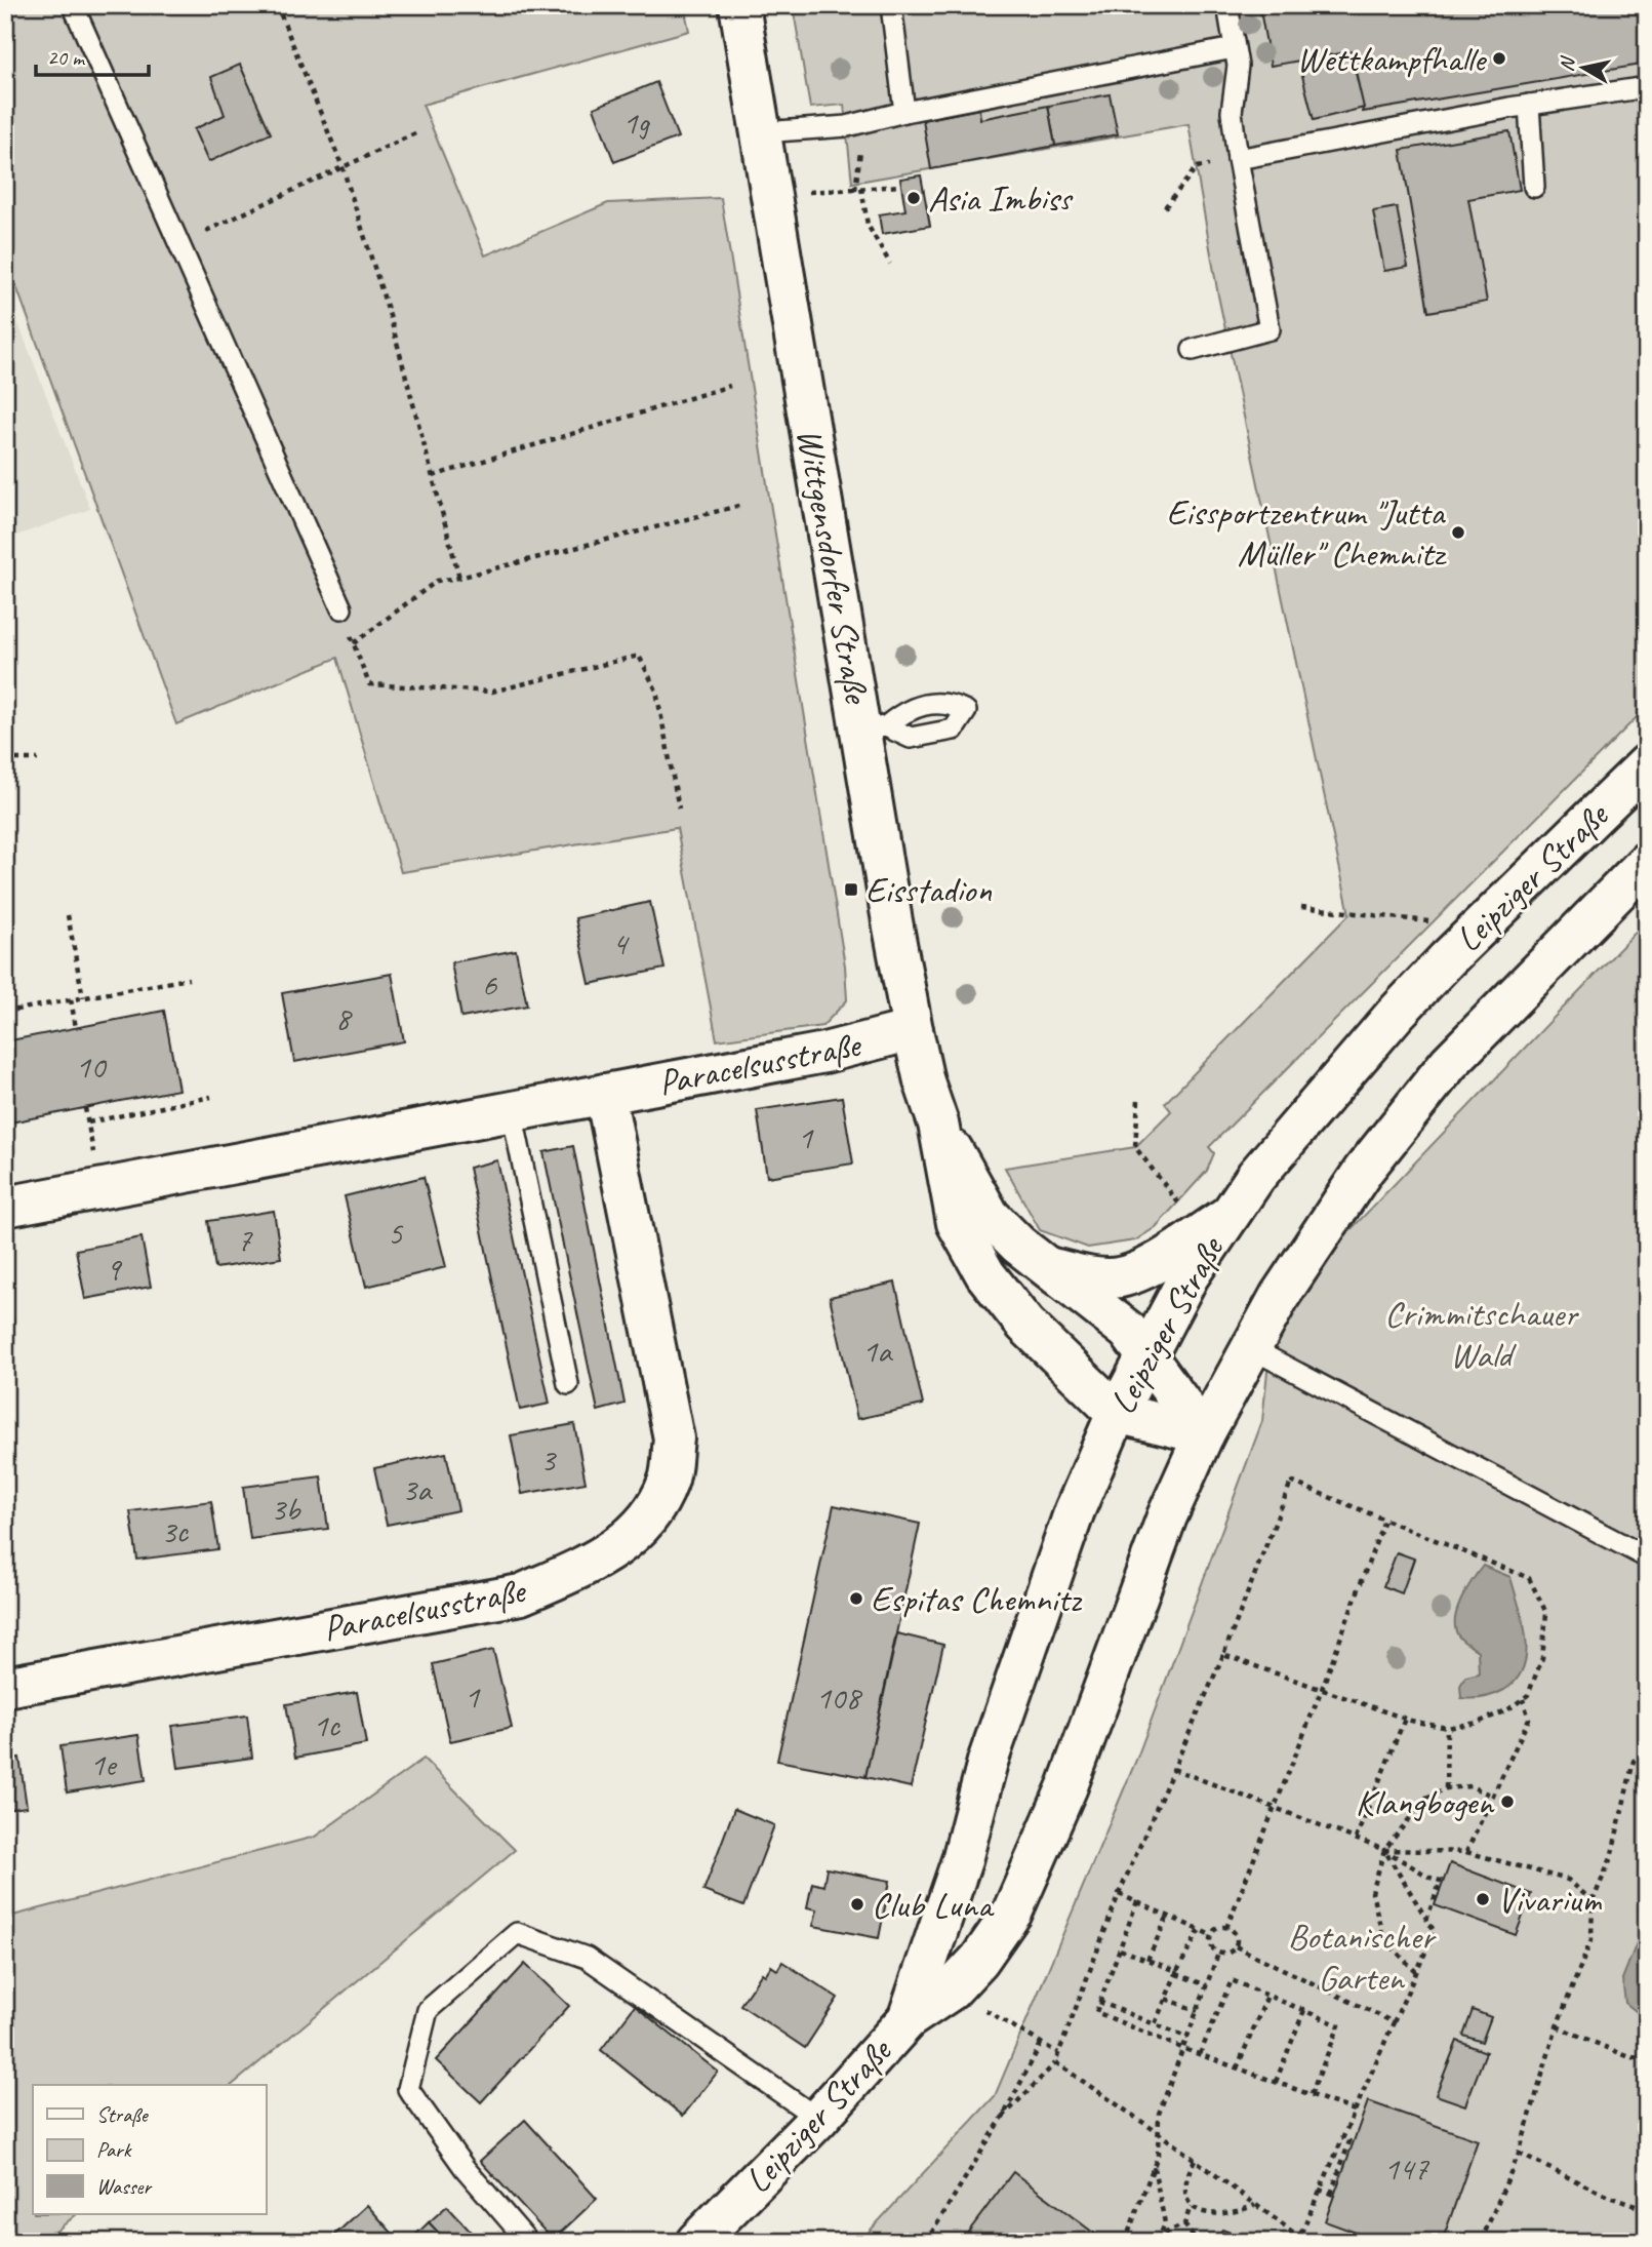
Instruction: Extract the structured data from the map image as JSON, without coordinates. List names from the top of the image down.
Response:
{
  "streets": {
    "street": ["Wittgensdorfer Straße", "Leipziger Straße", "Paracelsusstraße"]
  },
  "crossings": [
    ["Wittgensdorfer Straße", "Leipziger Straße"],
    ["Wittgensdorfer Straße", "Paracelsusstraße"]
  ],
  "parks": ["Crimmitschauer Wald", "Botanischer Garten"],
  "places": {
    "other": [
      "Wettkampfhalle",
      "Asia Imbiss",
      "Eissportzentrum \"Jutta Müller\" Chemnitz",
      "Espitas Chemnitz",
      "Klangbogen",
      "Vivarium",
      "Club Luna"
    ],
    "transit": ["Eisstadion"]
  },
  "house_numbers": [
    "1g",
    "4",
    "6",
    "8",
    "10",
    "1",
    "5",
    "7",
    "9",
    "1a",
    "3",
    "3a",
    "3b",
    "3c",
    "1",
    "108",
    "1c",
    "1e",
    "147"
  ],
  "legend": ["Straße", "Park", "Wasser"],
  "scale_bar": "20 m",
  "north": "left"
}
